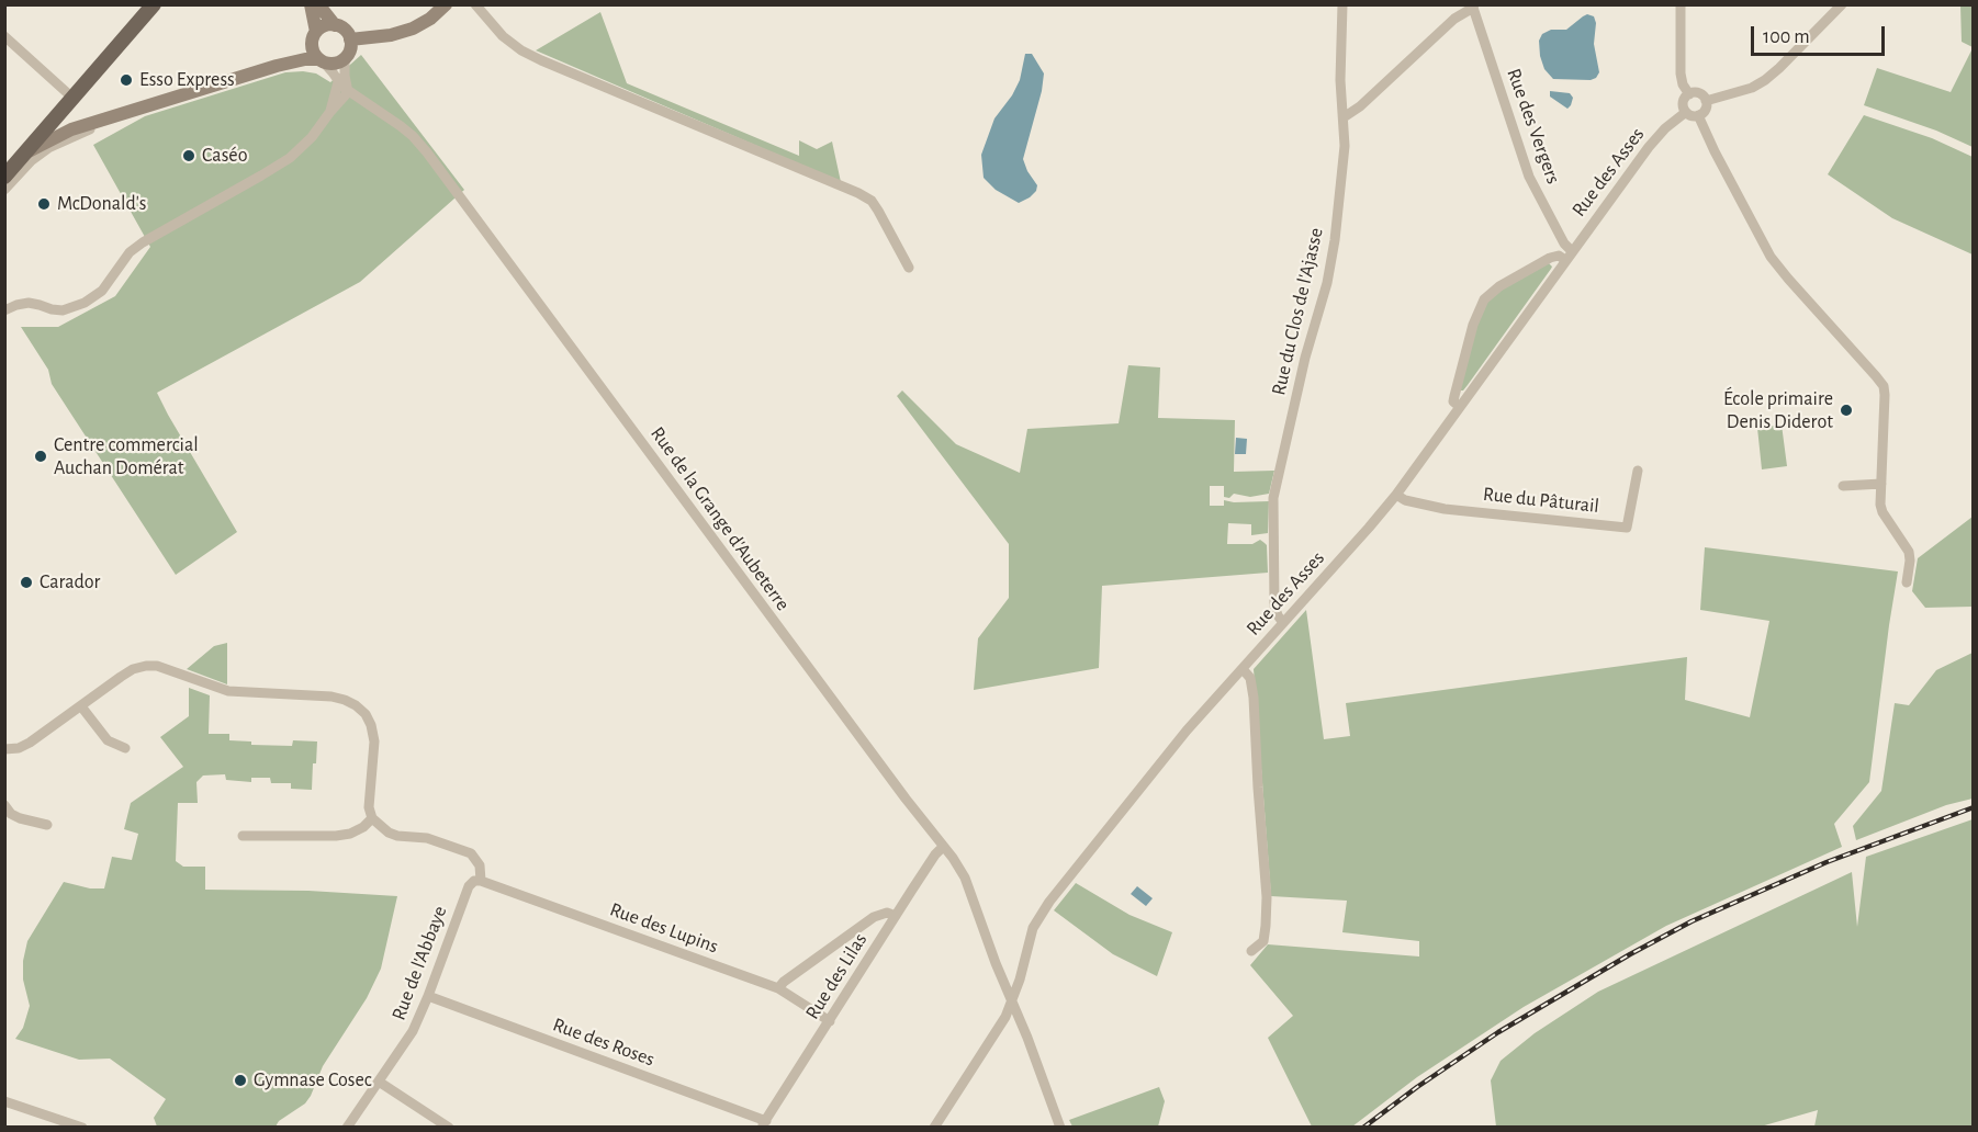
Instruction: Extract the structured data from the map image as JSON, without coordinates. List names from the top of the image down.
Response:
{
  "streets": {
    "street": [
      "Rue des Vergers",
      "Rue des Asses",
      "Rue du Clos de l'Ajasse",
      "Rue du Pâturail",
      "Rue de la Grange d'Aubeterre",
      "Rue des Lupins",
      "Rue de l'Abbaye",
      "Rue des Lilas",
      "Rue des Roses"
    ]
  },
  "crossings": [
    ["Rue des Vergers", "Rue des Asses"],
    ["Rue des Asses", "Rue du Clos de l'Ajasse"],
    ["Rue des Asses", "Rue du Pâturail"],
    ["Rue des Asses", "Rue de la Grange d'Aubeterre"],
    ["Rue de la Grange d'Aubeterre", "Rue des Lilas"],
    ["Rue des Lupins", "Rue de l'Abbaye"],
    ["Rue des Lupins", "Rue des Lilas"],
    ["Rue de l'Abbaye", "Rue des Roses"],
    ["Rue des Lilas", "Rue des Roses"]
  ],
  "places": [
    "Esso Express",
    "Caséo",
    "McDonald's",
    "École primaire Denis Diderot",
    "Centre commercial Auchan Domérat",
    "Carador",
    "Gymnase Cosec"
  ],
  "scale_bar": "100 m"
}
